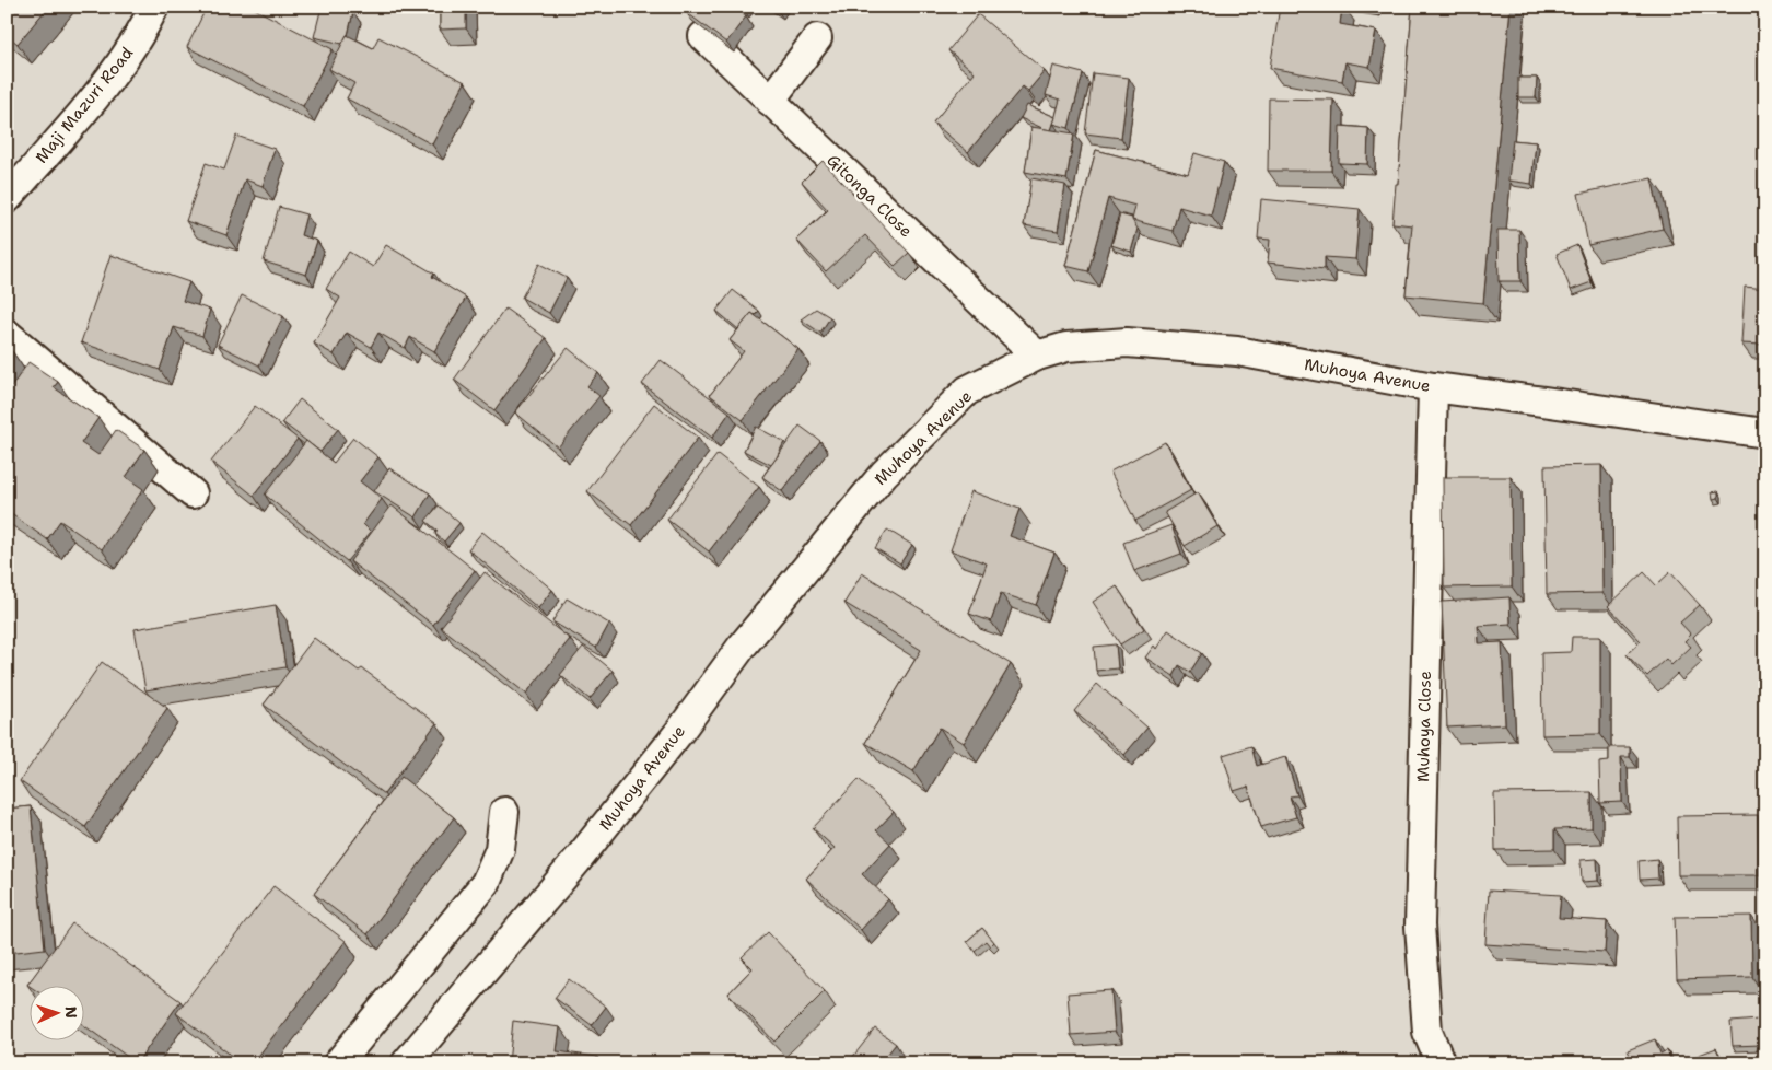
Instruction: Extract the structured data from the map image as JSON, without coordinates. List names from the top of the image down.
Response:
{
  "streets": {
    "street": [
      "Maji Mazuri Road",
      "Gitonga Close",
      "Muhoya Avenue",
      "Muhoya Close"
    ]
  },
  "crossings": [
    ["Gitonga Close", "Muhoya Avenue"],
    ["Muhoya Avenue", "Muhoya Close"]
  ],
  "north": "right"
}
